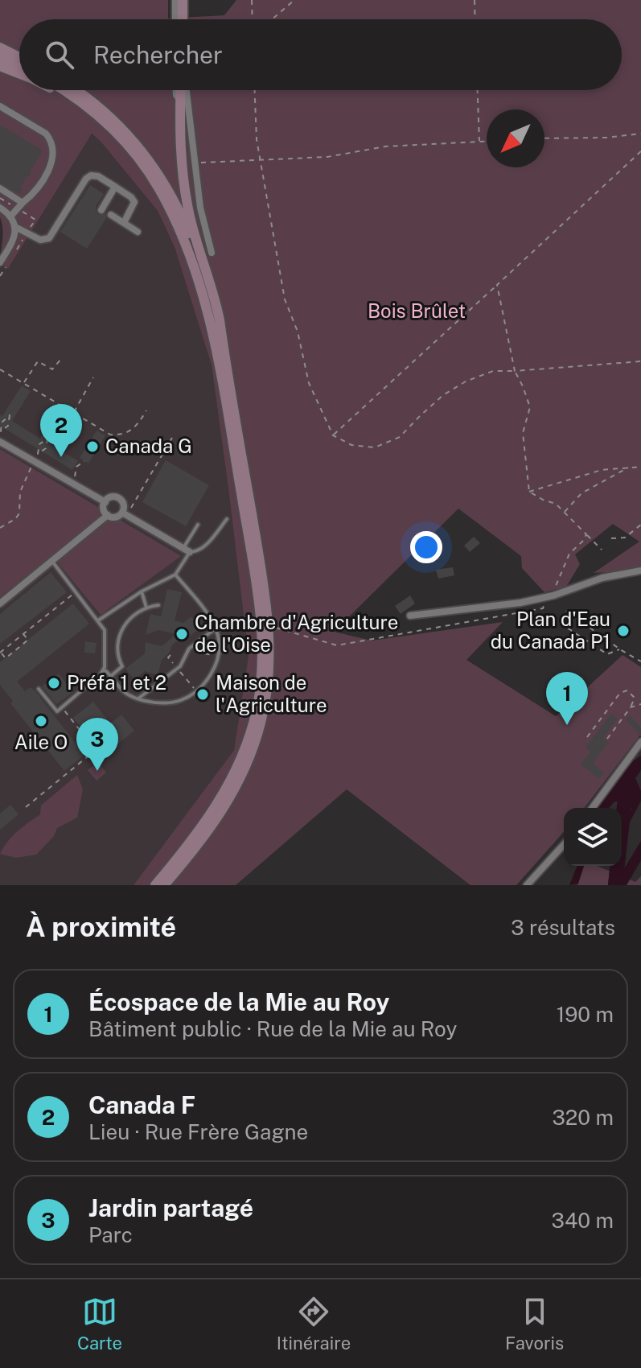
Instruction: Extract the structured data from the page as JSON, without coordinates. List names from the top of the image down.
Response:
{
  "parks": ["Bois Brûlet"],
  "places": [
    "Canada G",
    "Plan d'Eau du Canada P1",
    "Chambre d'Agriculture de l'Oise",
    "Préfa 1 et 2",
    "Maison de l'Agriculture",
    "Aile O"
  ],
  "north": "bottom left",
  "page": {
    "search": "Rechercher",
    "pins": ["2", "1", "3"],
    "heading": ["À proximité", "3 résultats"],
    "list": [
      {
        "mark": "1",
        "name": "Écospace de la Mie au Roy",
        "note": "Bâtiment public · Rue de la Mie au Roy",
        "value": "190 m"
      },
      {
        "mark": "2",
        "name": "Canada F",
        "note": "Lieu · Rue Frère Gagne",
        "value": "320 m"
      },
      {
        "mark": "3",
        "name": "Jardin partagé",
        "note": "Parc",
        "value": "340 m"
      }
    ],
    "nav": ["Carte", "Itinéraire", "Favoris"]
  }
}
